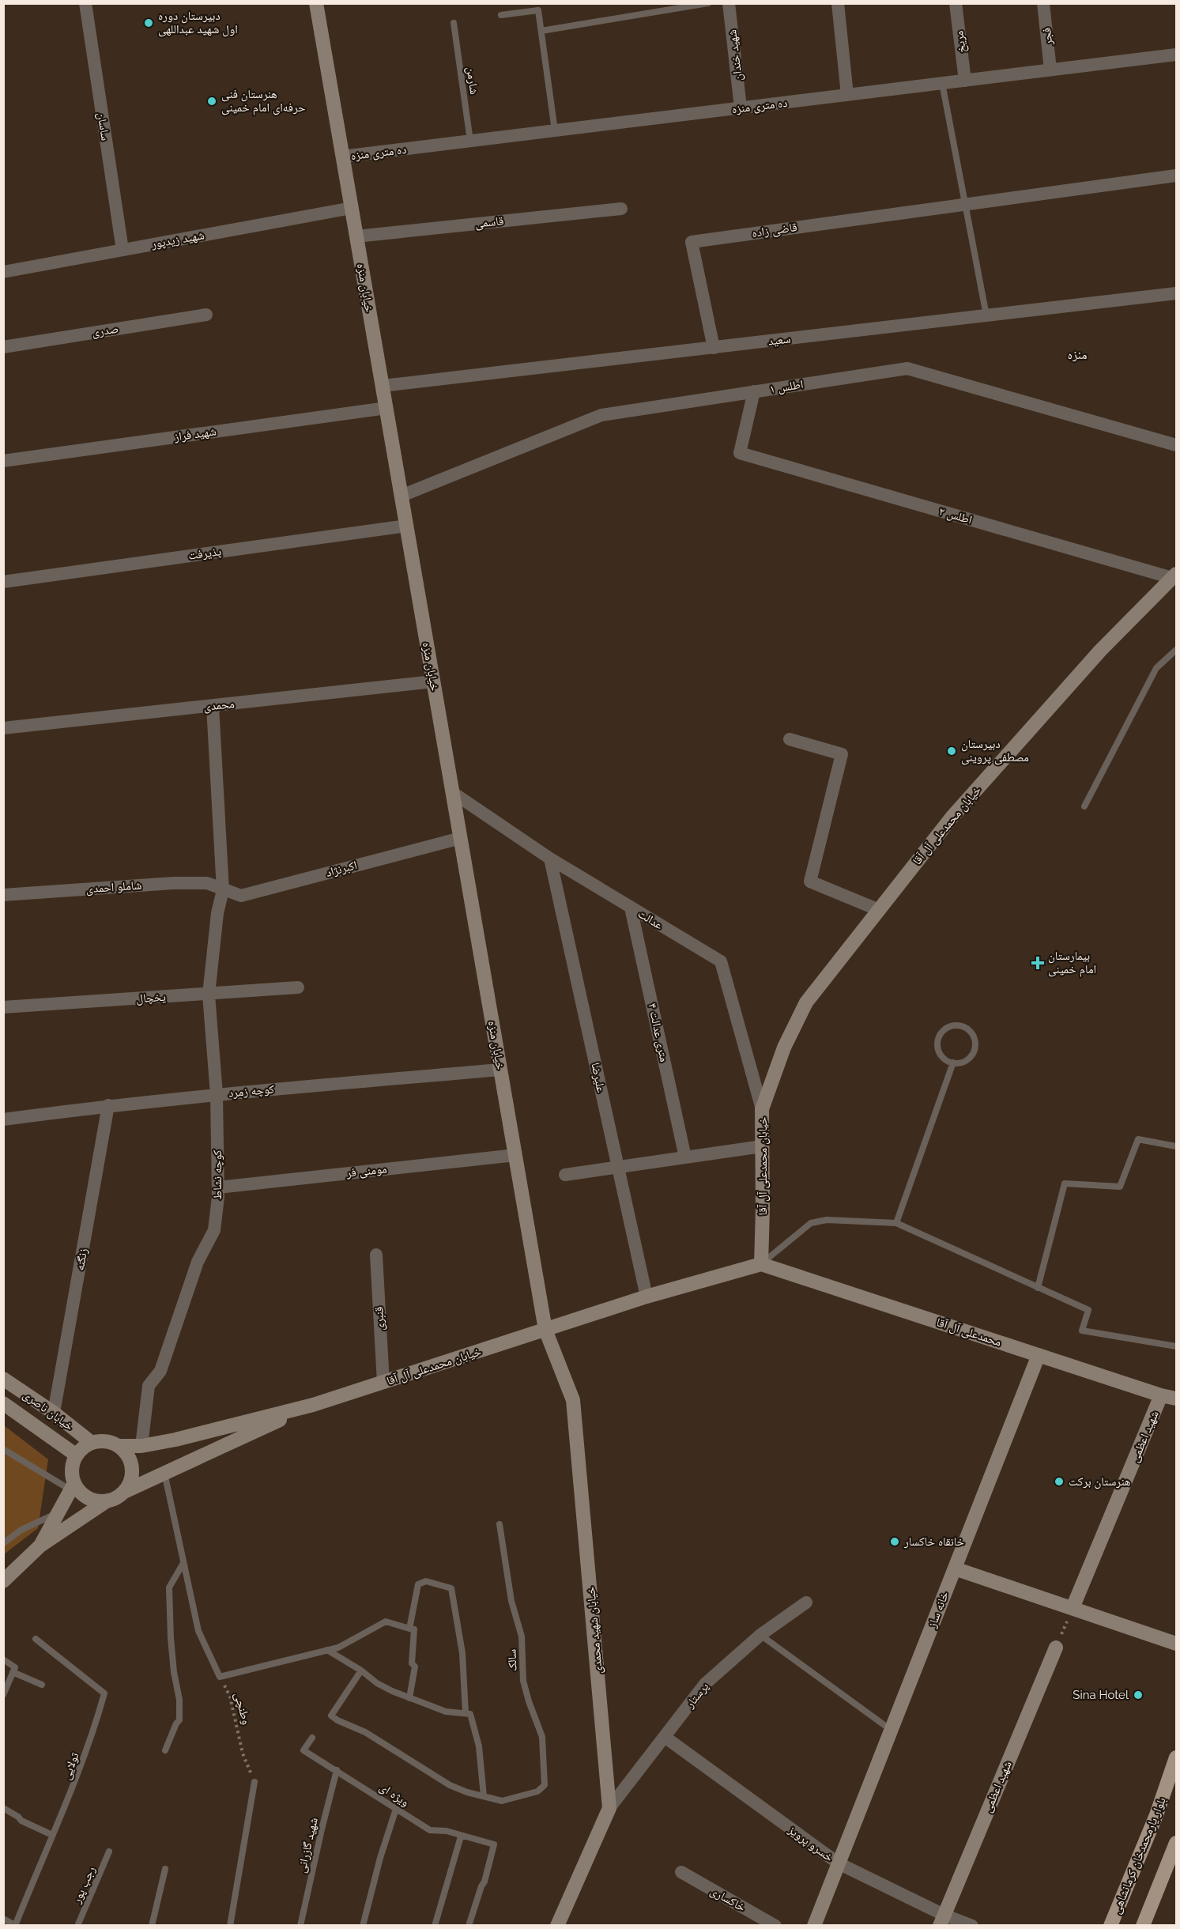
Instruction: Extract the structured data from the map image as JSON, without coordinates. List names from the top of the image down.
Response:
{
  "streets": {
    "main road": ["بلوار یارمحمدخان کرمانشاهی"],
    "street": [
      "فجر",
      "مریخ",
      "شهید خندان",
      "ده متری منزه",
      "ساسان",
      "قاسمی",
      "قاضی زاده",
      "شهید زیدپور",
      "خیابان منزه",
      "صدری",
      "سعید",
      "اطلس ۱",
      "شهید فراز",
      "اطلس ۲",
      "پذیرفت",
      "محمدی",
      "خیابان محمدعلی آل آقا",
      "اکبرنژاد",
      "شاملو احمدی",
      "عدالت",
      "یخچال",
      "۴ متری عدالت",
      "علیرضا",
      "کوچه زمرد",
      "مومنی فر",
      "کوچه نشاط",
      "زنگنه",
      "قنبری",
      "محمدعلی آل آقا",
      "خیابان ناصری",
      "شهید اعظمی",
      "خانه ساز",
      "خیابان شهید محمدی",
      "پرستار",
      "خسرو پرویز",
      "خاکساری"
    ],
    "lane": [
      "شارمن",
      "سالک",
      "تولایی",
      "ویژه ای",
      "شهید گازرانی",
      "رجب پور"
    ],
    "path": ["وطنچی"]
  },
  "crossings": [
    ["فجر", "ده متری منزه"],
    ["مریخ", "ده متری منزه"],
    ["شهید خندان", "ده متری منزه"],
    ["شارمن", "ده متری منزه"],
    ["ده متری منزه", "خیابان منزه"],
    ["ساسان", "شهید زیدپور"],
    ["قاسمی", "خیابان منزه"],
    ["قاضی زاده", "سعید"],
    ["شهید زیدپور", "خیابان منزه"],
    ["خیابان منزه", "سعید"],
    ["خیابان منزه", "اطلس ۱"],
    ["خیابان منزه", "شهید فراز"],
    ["خیابان منزه", "پذیرفت"],
    ["خیابان منزه", "محمدی"],
    ["خیابان منزه", "خیابان محمدعلی آل آقا"],
    ["خیابان منزه", "اکبرنژاد"],
    ["خیابان منزه", "عدالت"],
    ["خیابان منزه", "کوچه زمرد"],
    ["خیابان منزه", "مومنی فر"],
    ["خیابان منزه", "خیابان شهید محمدی"],
    ["اطلس ۱", "اطلس ۲"],
    ["اطلس ۲", "خیابان محمدعلی آل آقا"],
    ["محمدی", "کوچه نشاط"],
    ["خیابان محمدعلی آل آقا", "عدالت"],
    ["خیابان محمدعلی آل آقا", "علیرضا"],
    ["خیابان محمدعلی آل آقا", "کوچه نشاط"],
    ["خیابان محمدعلی آل آقا", "قنبری"],
    ["خیابان محمدعلی آل آقا", "محمدعلی آل آقا"],
    ["خیابان محمدعلی آل آقا", "خیابان ناصری"],
    ["خیابان محمدعلی آل آقا", "خیابان شهید محمدی"],
    ["اکبرنژاد", "شاملو احمدی"],
    ["اکبرنژاد", "کوچه نشاط"],
    ["شاملو احمدی", "کوچه نشاط"],
    ["عدالت", "۴ متری عدالت"],
    ["عدالت", "علیرضا"],
    ["یخچال", "کوچه نشاط"],
    ["کوچه زمرد", "کوچه نشاط"],
    ["کوچه زمرد", "زنگنه"],
    ["مومنی فر", "کوچه نشاط"],
    ["زنگنه", "خیابان ناصری"],
    ["محمدعلی آل آقا", "شهید اعظمی"],
    ["محمدعلی آل آقا", "خانه ساز"],
    ["شهید اعظمی", "خسرو پرویز"],
    ["خانه ساز", "خسرو پرویز"],
    ["خیابان شهید محمدی", "پرستار"],
    ["پرستار", "خسرو پرویز"],
    ["ویژه ای", "شهید گازرانی"]
  ],
  "districts": ["منزه"],
  "places": {
    "other": [
      "دبیرستان دوره اول شهید عبداللهی",
      "هنرستان فنی حرفه‌ای امام خمینی",
      "دبیرستان مصطفی پروینی",
      "هنرستان برکت",
      "خانقاه خاکسار",
      "Sina Hotel"
    ],
    "health": ["بیمارستان امام خمینی"]
  }
}
